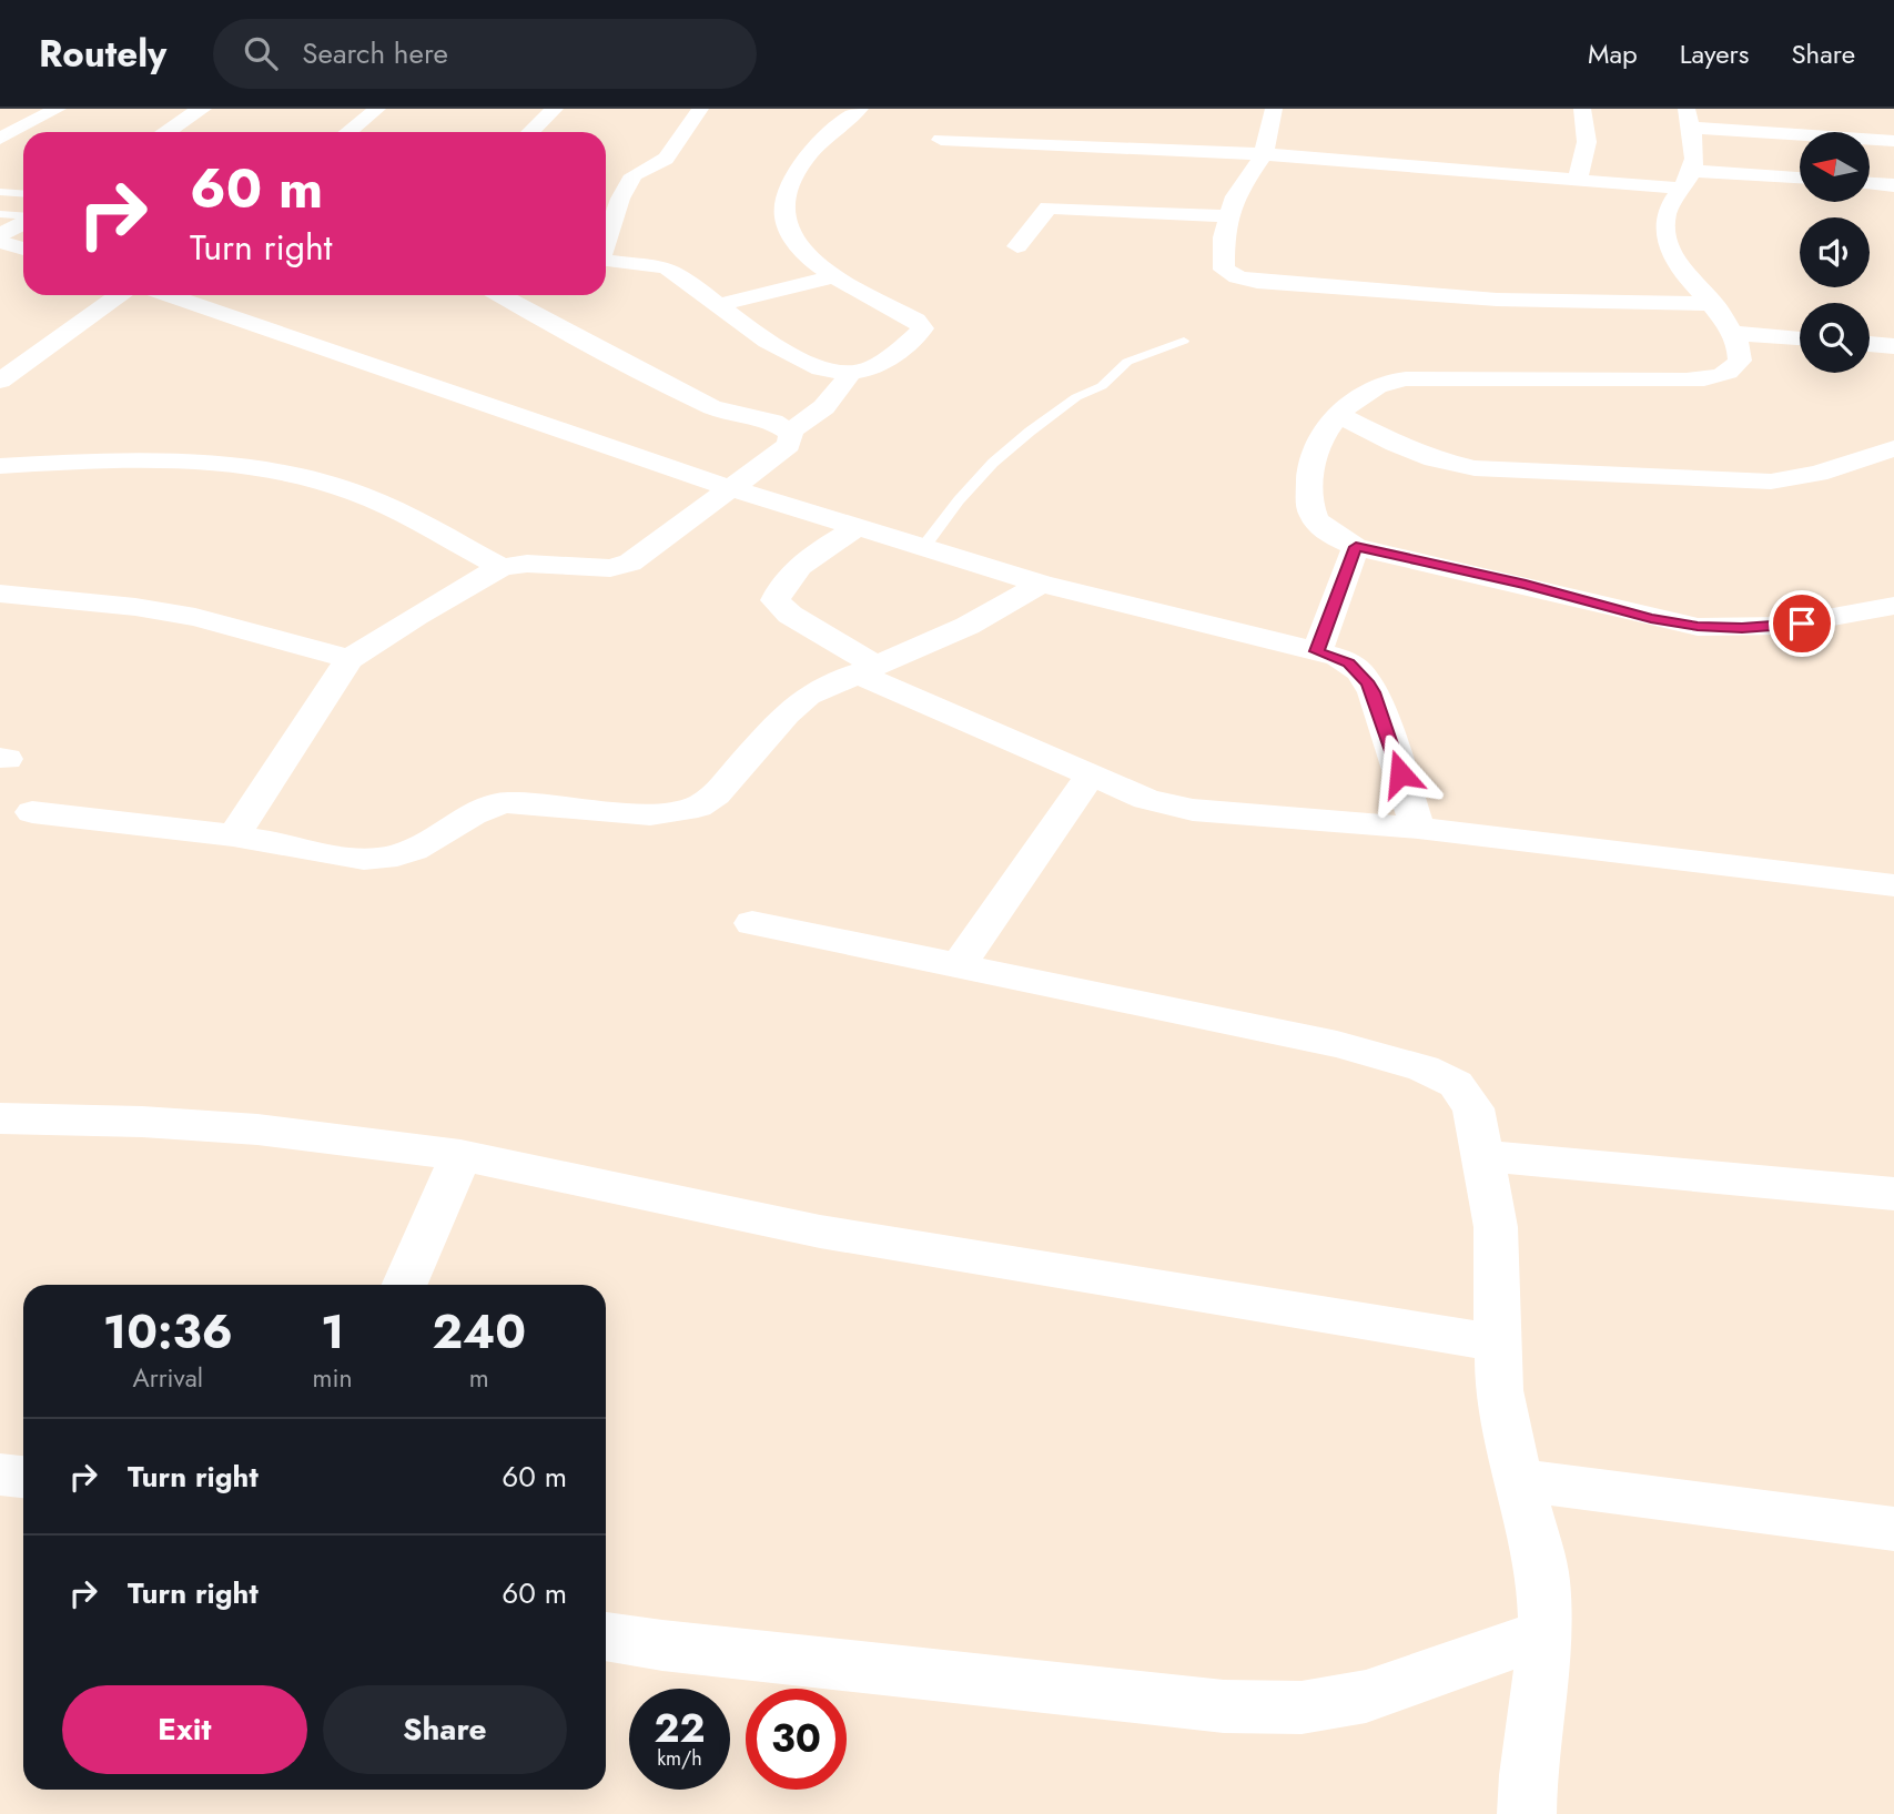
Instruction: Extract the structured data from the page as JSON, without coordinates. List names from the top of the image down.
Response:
{
  "north": "left",
  "page": {
    "header": "Routely",
    "search": "Search here",
    "nav": ["Map", "Layers", "Share"],
    "turn": ["60 m", "Turn right"],
    "eta": [
      "10:36",
      "Arrival",
      "1",
      "min",
      "240",
      "m"
    ],
    "list": [
      {
        "name": "Turn right",
        "value": "60 m"
      },
      {
        "name": "Turn right",
        "value": "60 m"
      }
    ],
    "buttons": ["Exit", "Share"],
    "speed": "22 km/h",
    "limit": "30"
  }
}
